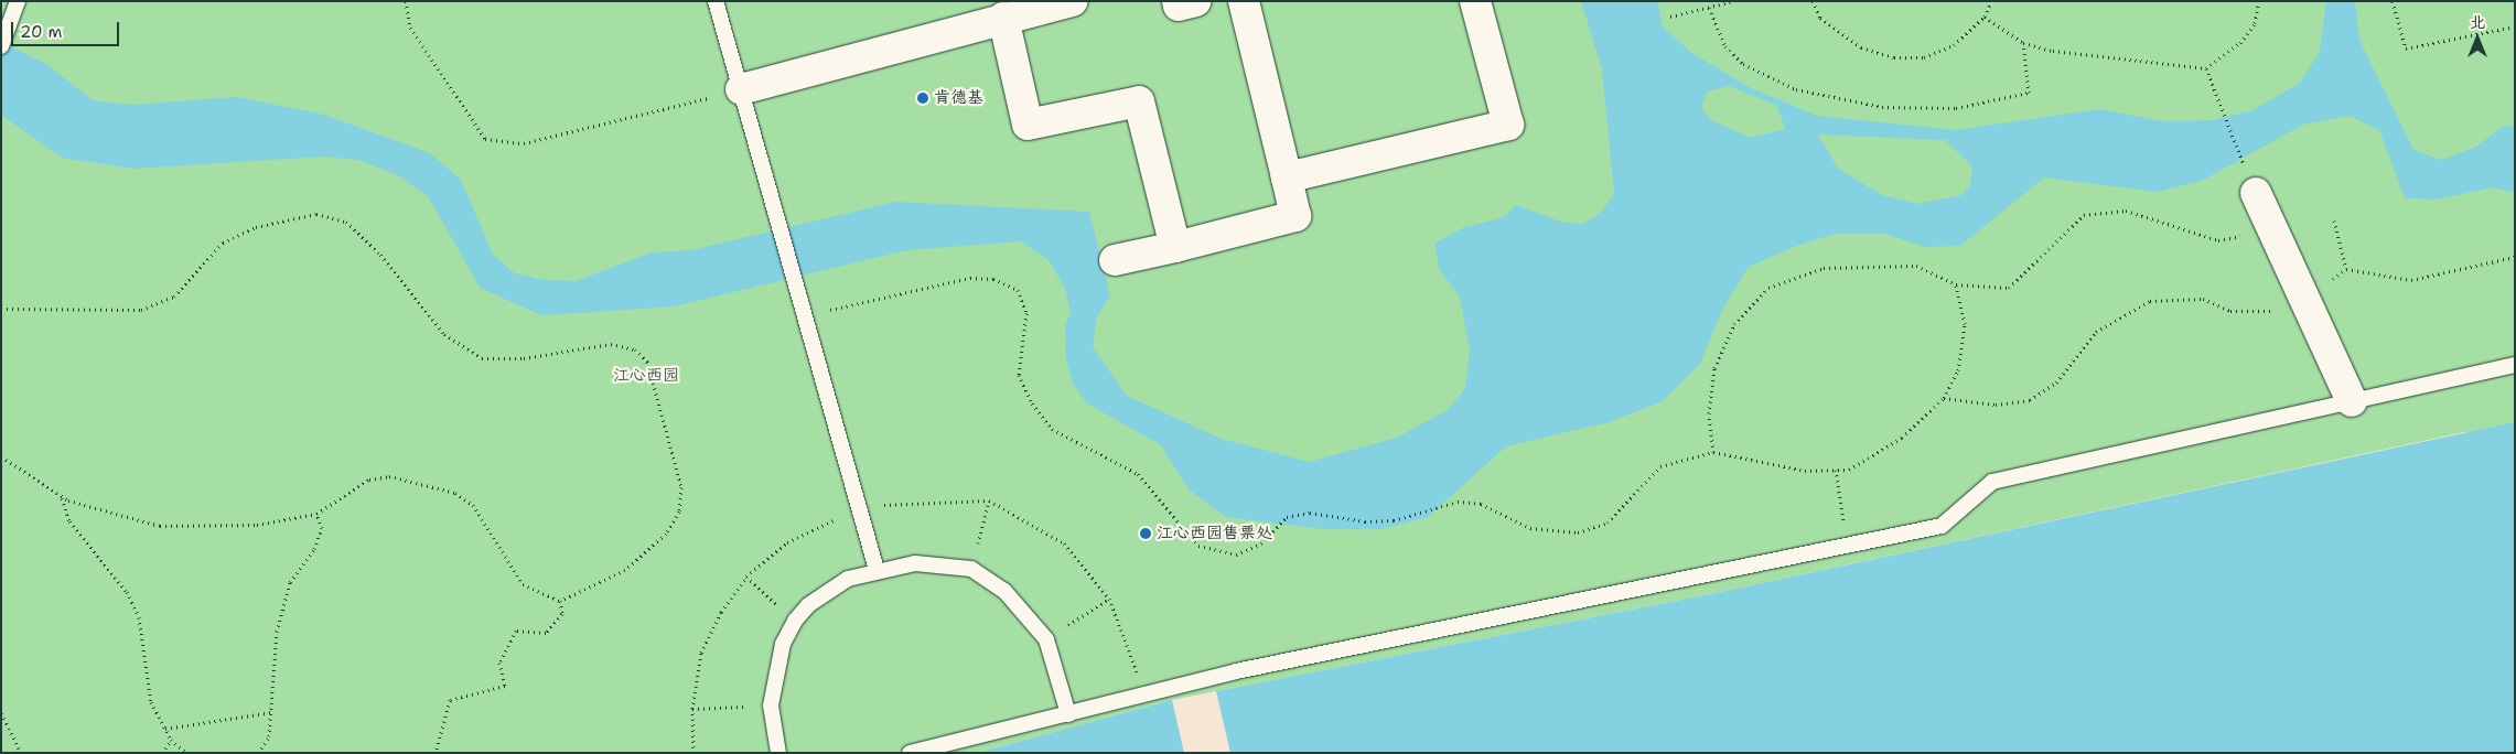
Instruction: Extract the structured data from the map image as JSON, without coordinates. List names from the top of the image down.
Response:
{
  "parks": ["江心西园"],
  "places": ["肯德基", "江心西园售票处"],
  "scale_bar": "20 m",
  "north": "top"
}
